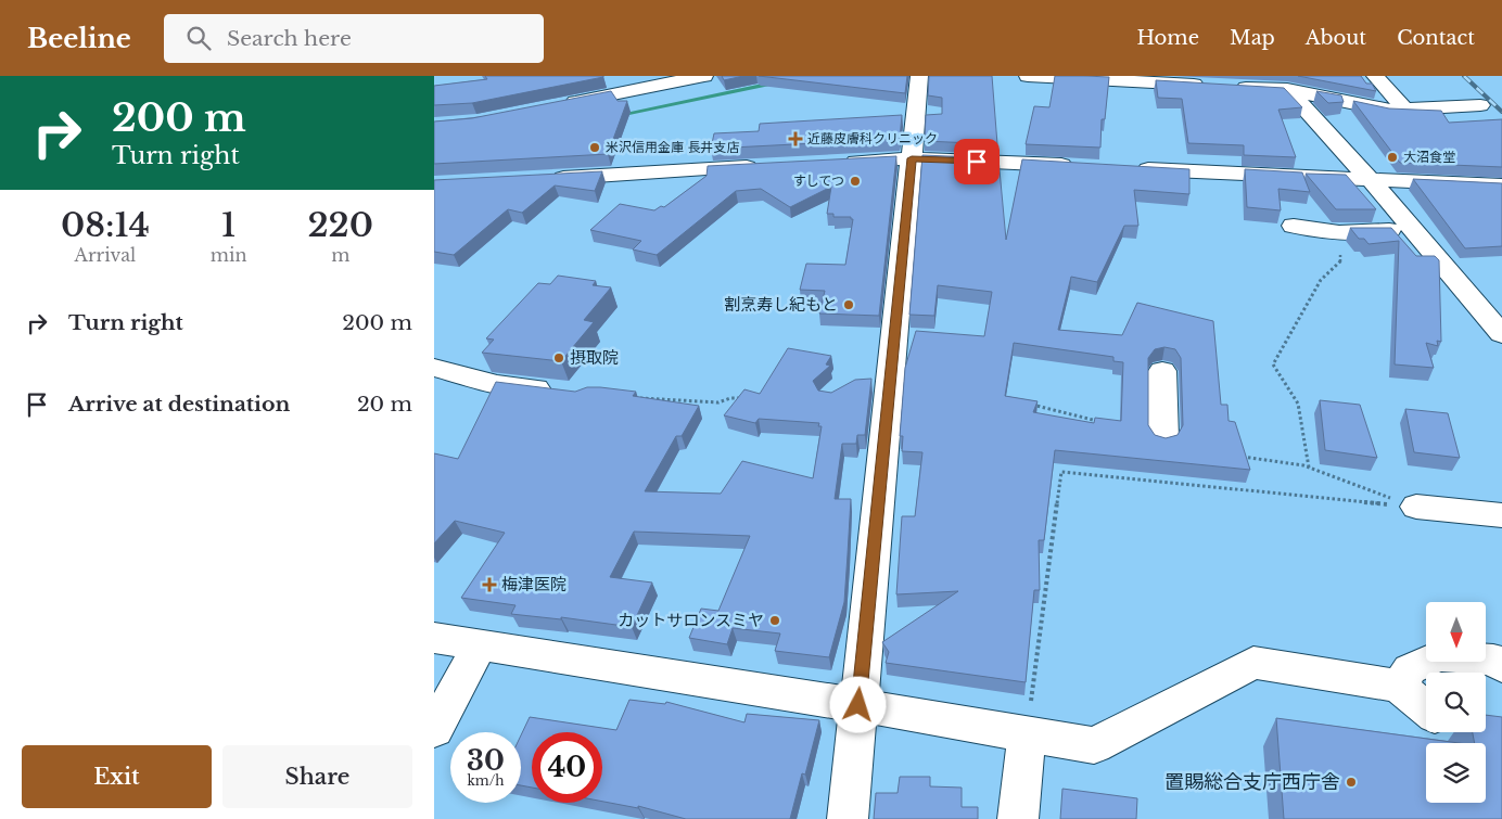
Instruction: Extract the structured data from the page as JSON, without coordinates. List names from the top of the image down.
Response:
{
  "places": {
    "health": ["近藤皮膚科クリニック", "梅津医院"],
    "other": [
      "米沢信用金庫 長井支店",
      "大沼食堂",
      "すしてつ",
      "割烹寿し紀もと",
      "摂取院",
      "カットサロンスミヤ",
      "置賜総合支庁西庁舎"
    ]
  },
  "north": "bottom",
  "page": {
    "header": "Beeline",
    "search": "Search here",
    "nav": [
      "Home",
      "Map",
      "About",
      "Contact"
    ],
    "turn": ["200 m", "Turn right"],
    "eta": [
      "08:14",
      "Arrival",
      "1",
      "min",
      "220",
      "m"
    ],
    "list": [
      {
        "name": "Turn right",
        "value": "200 m"
      },
      {
        "name": "Arrive at destination",
        "value": "20 m"
      }
    ],
    "speed": "30 km/h",
    "limit": "40",
    "buttons": ["Exit", "Share"]
  }
}
